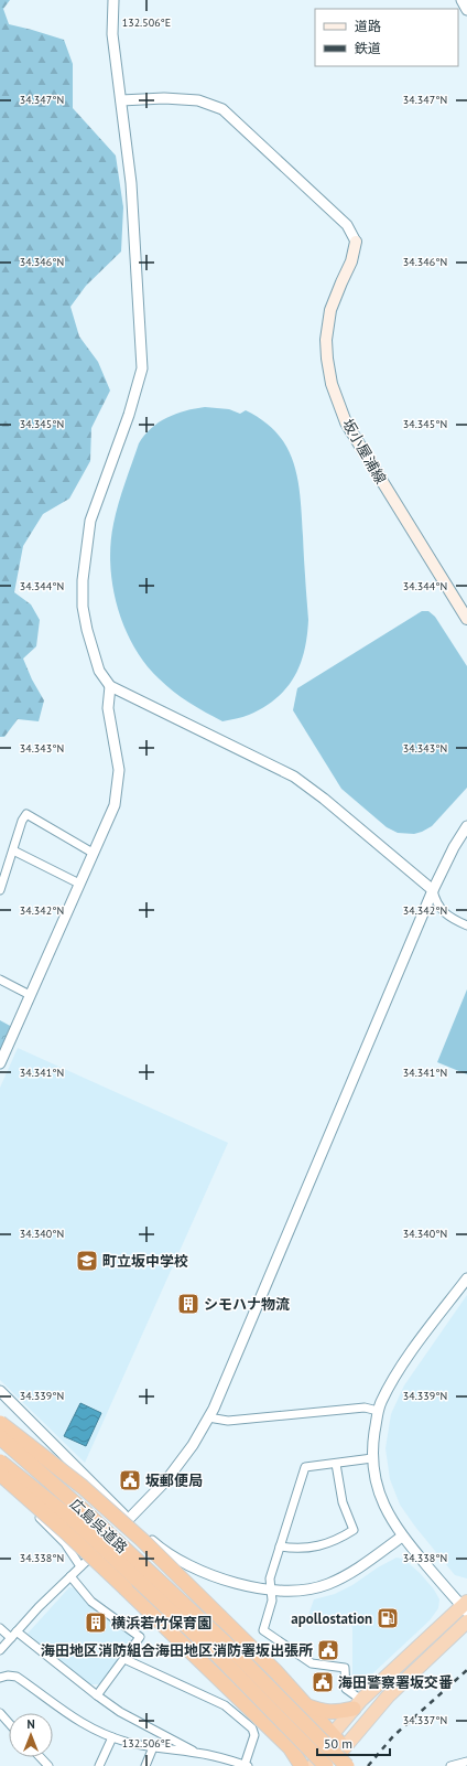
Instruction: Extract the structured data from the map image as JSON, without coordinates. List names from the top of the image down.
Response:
{
  "streets": {
    "highway": ["広島呉道路"],
    "main road": ["坂小屋浦線"]
  },
  "places": {
    "school or university": ["町立坂中学校"],
    "building": ["シモハナ物流", "横浜若竹保育園"],
    "public building": ["坂郵便局", "海田地区消防組合海田地区消防署坂出張所", "海田警察署坂交番"],
    "fuel station": ["apollostation"]
  },
  "legend": ["道路", "鉄道"],
  "scale_bar": "50 m",
  "north": "top",
  "coordinates": [
    "132.506°E",
    "34.347°N",
    "34.346°N",
    "34.345°N",
    "34.344°N",
    "34.343°N",
    "34.342°N",
    "34.341°N",
    "34.340°N",
    "34.339°N",
    "34.338°N",
    "34.337°N"
  ]
}
